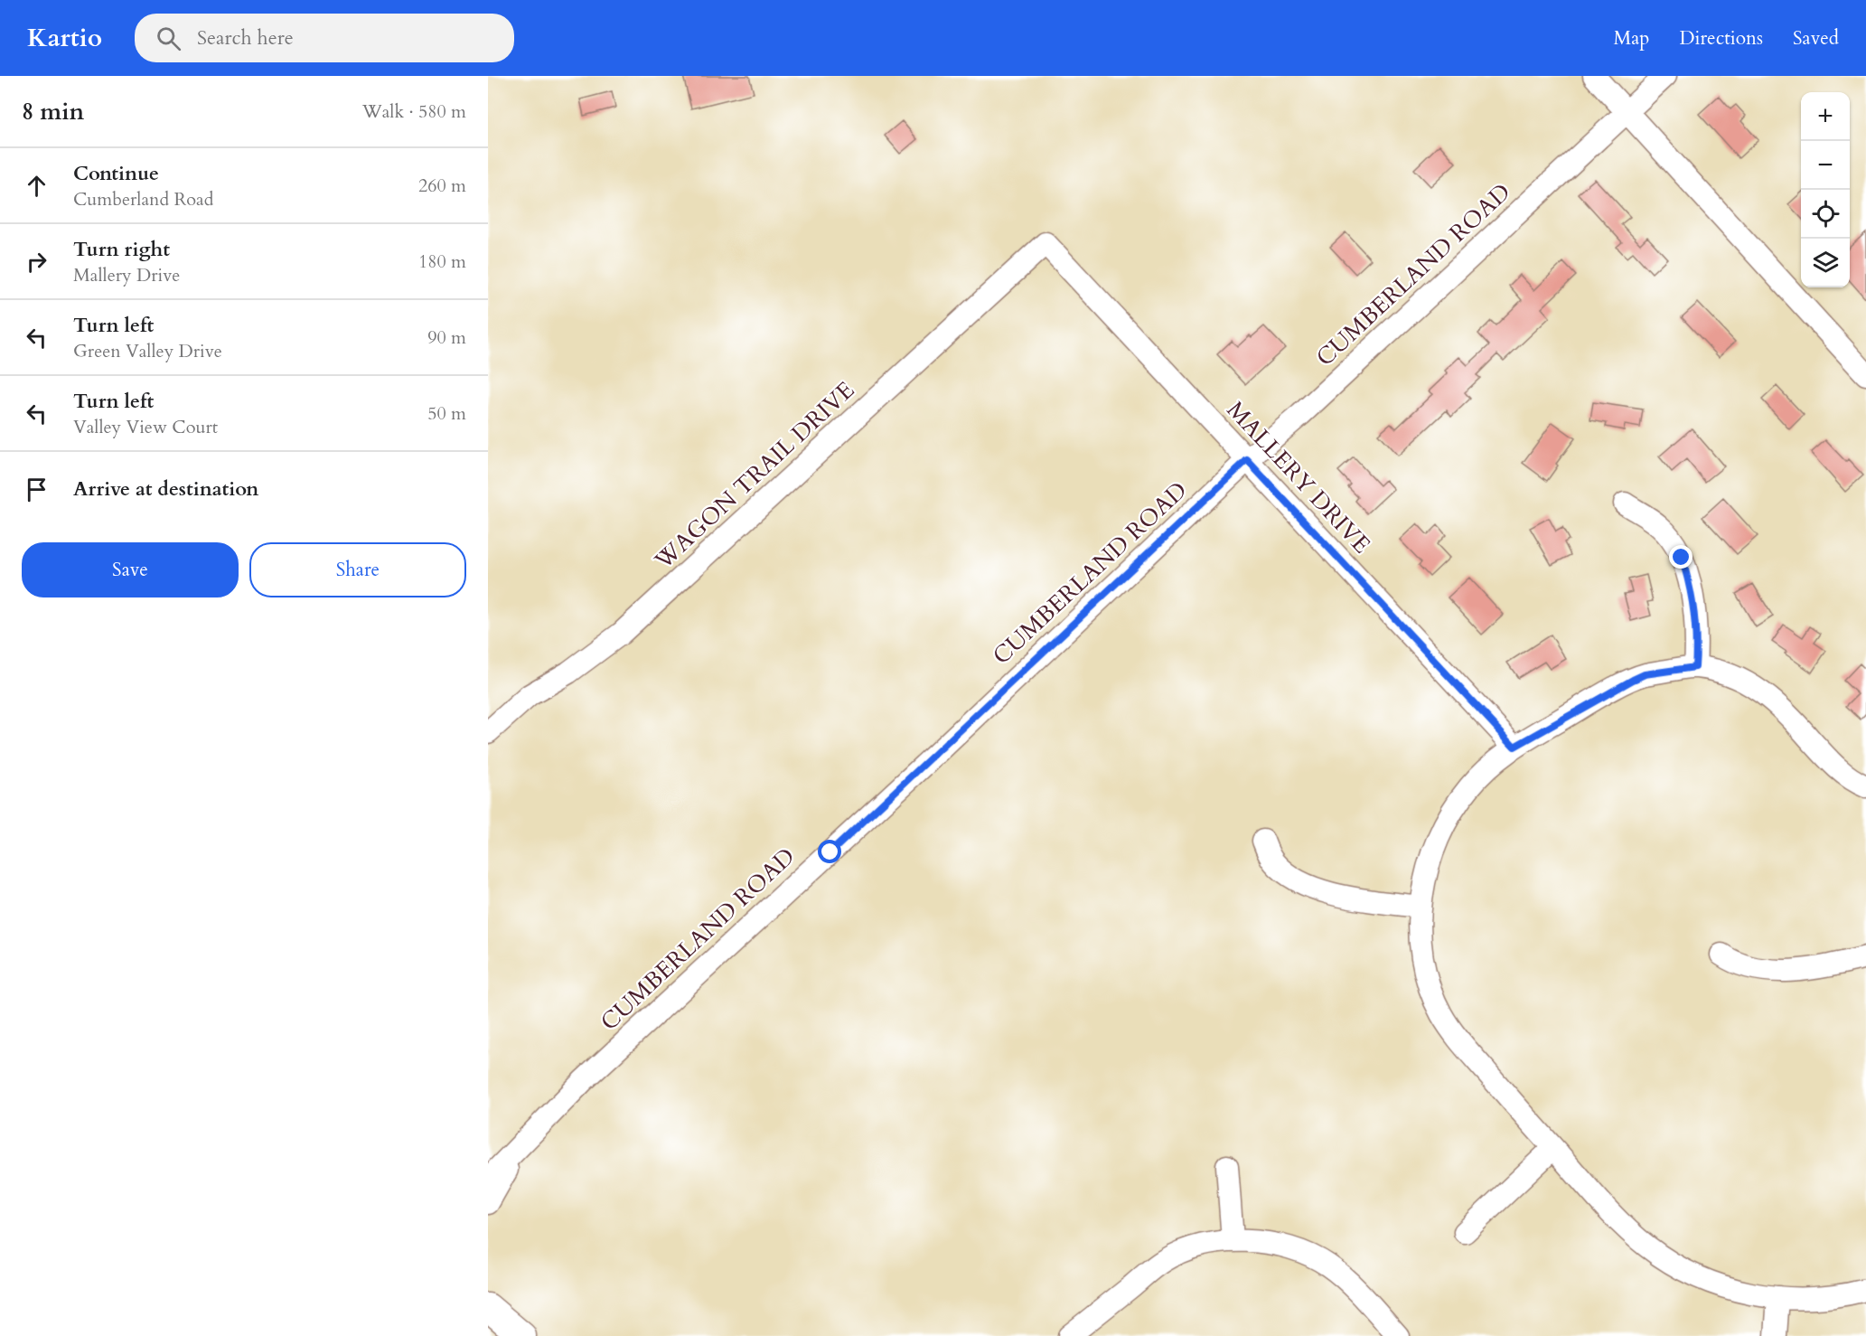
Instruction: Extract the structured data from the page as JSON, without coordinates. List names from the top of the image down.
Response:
{
  "streets": {
    "street": ["CUMBERLAND ROAD", "WAGON TRAIL DRIVE", "MALLERY DRIVE"]
  },
  "crossings": [
    ["CUMBERLAND ROAD", "MALLERY DRIVE"],
    ["WAGON TRAIL DRIVE", "MALLERY DRIVE"]
  ],
  "page": {
    "header": "Kartio",
    "search": "Search here",
    "nav": ["Map", "Directions", "Saved"],
    "heading": ["8 min", "Walk · 580 m"],
    "map_buttons": ["+", "−"],
    "list": [
      ["Continue", "Cumberland Road", "260 m"],
      ["Turn right", "Mallery Drive", "180 m"],
      ["Turn left", "Green Valley Drive", "90 m"],
      ["Turn left", "Valley View Court", "50 m"],
      "Arrive at destination"
    ],
    "buttons": ["Save", "Share"]
  }
}
